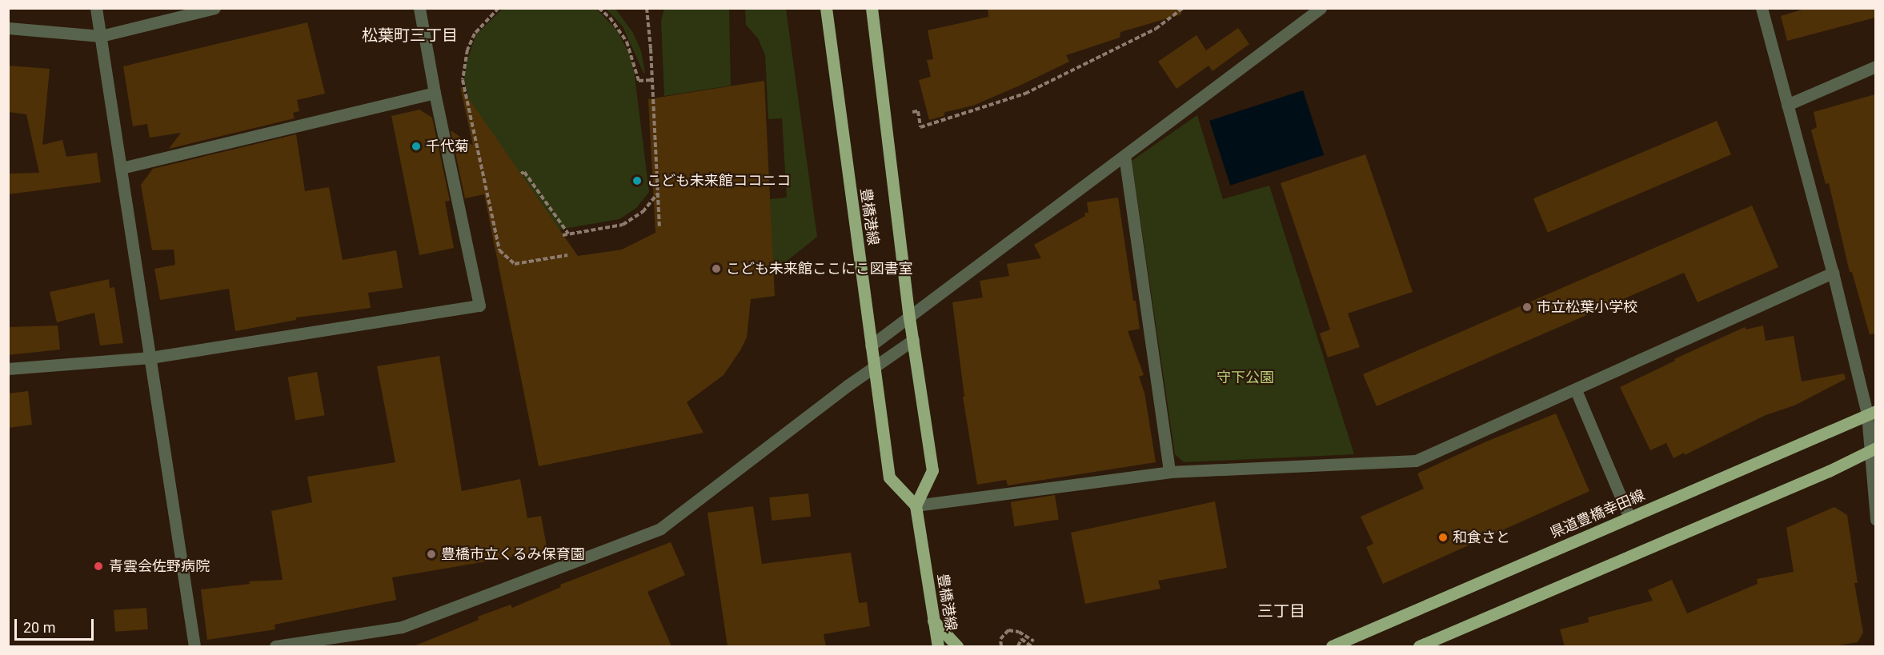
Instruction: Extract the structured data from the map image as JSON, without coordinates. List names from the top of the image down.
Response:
{
  "streets": {
    "main road": ["豊橋港線", "県道豊橋幸田線"]
  },
  "districts": ["松葉町三丁目", "三丁目"],
  "parks": ["守下公園"],
  "places": [
    "千代菊",
    "こども未来館ココニコ",
    "こども未来館ここにこ図書室",
    "市立松葉小学校",
    "和食さと",
    "豊橋市立くるみ保育園",
    "青雲会佐野病院"
  ],
  "scale_bar": "20 m"
}
